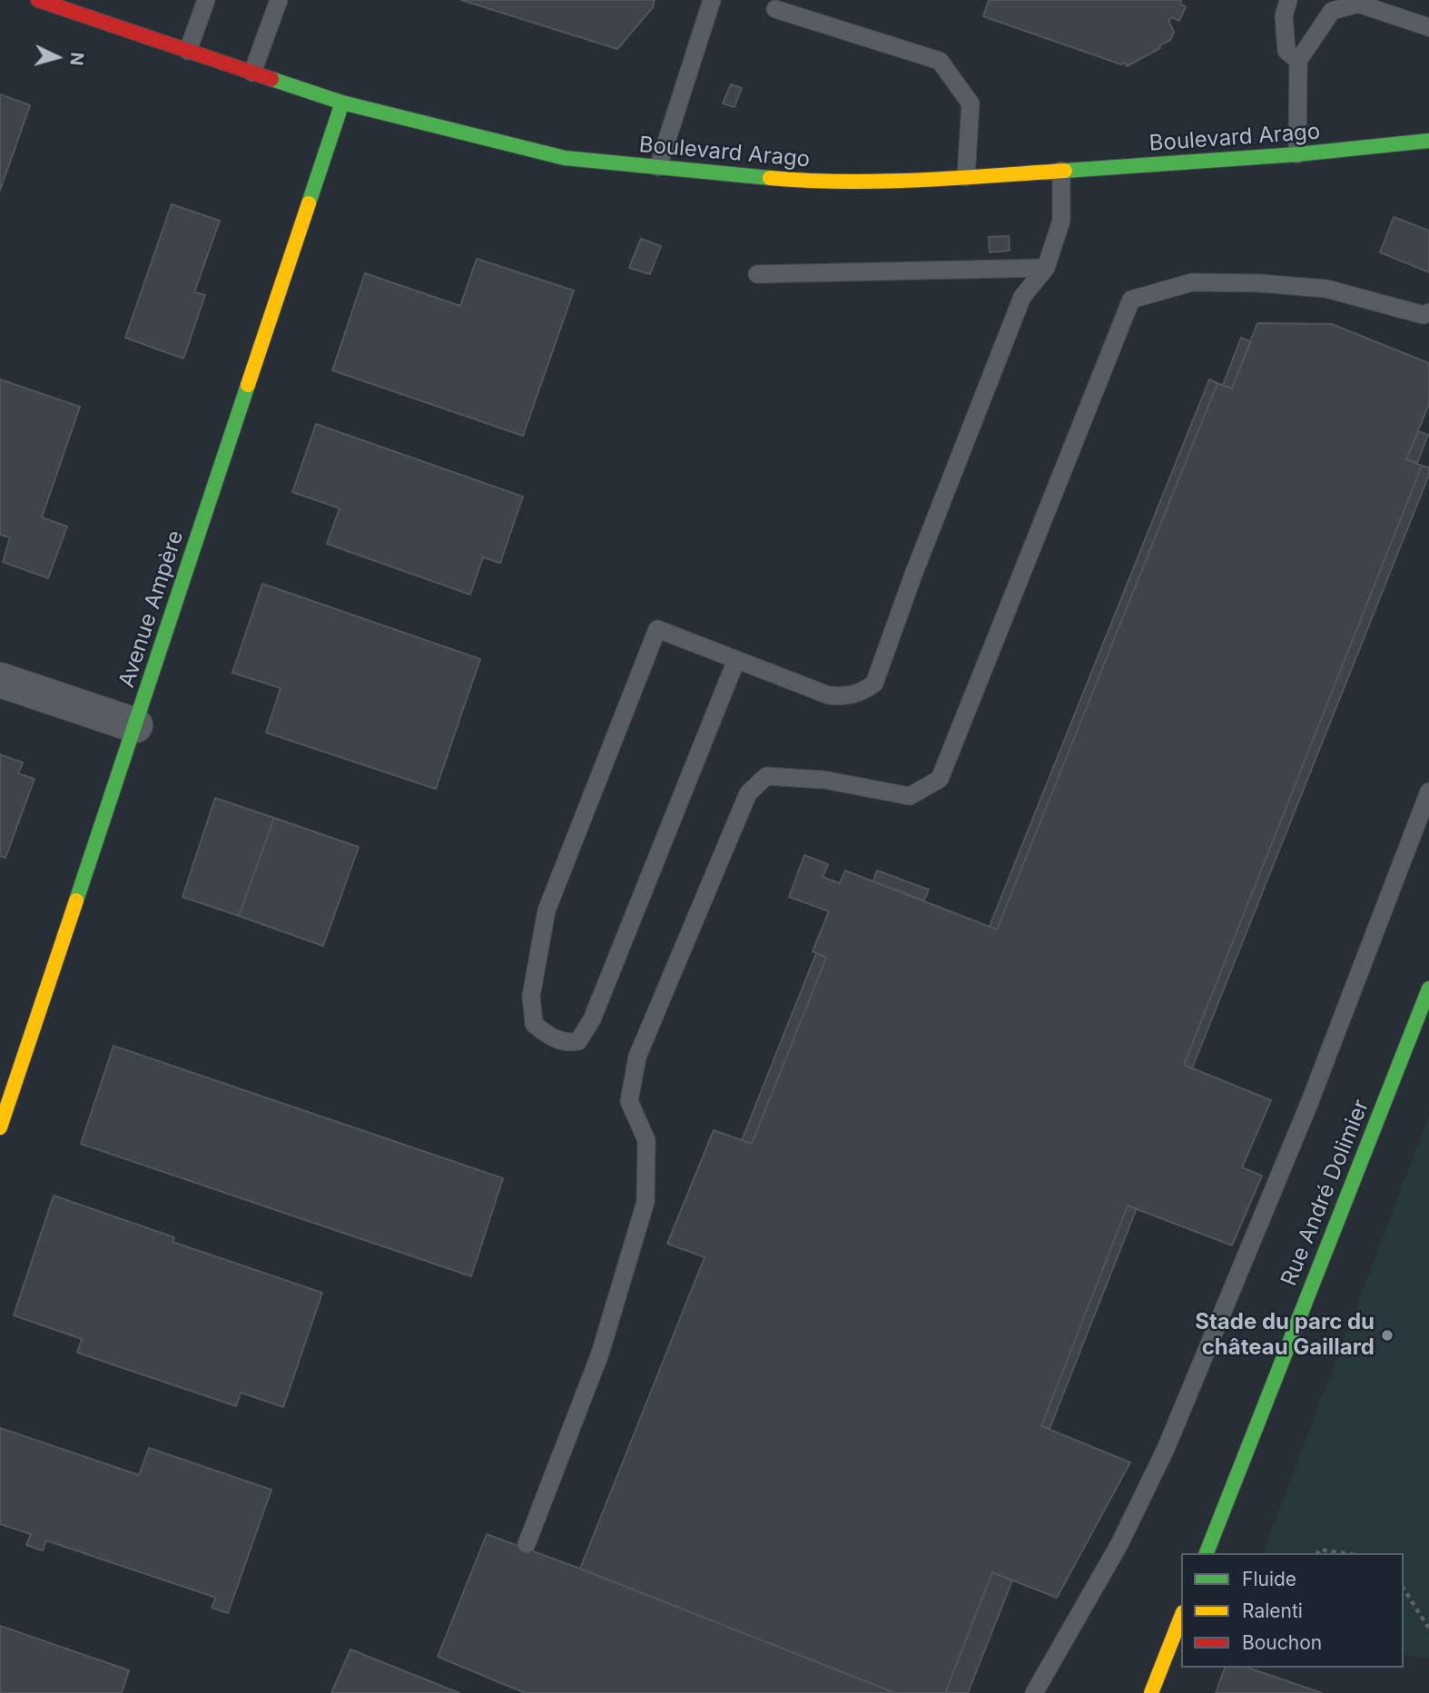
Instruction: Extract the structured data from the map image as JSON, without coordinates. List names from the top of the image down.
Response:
{
  "streets": {
    "street": ["Boulevard Arago", "Avenue Ampère", "Rue André Dolimier"]
  },
  "crossings": [
    ["Boulevard Arago", "Avenue Ampère"]
  ],
  "places": ["Stade du parc du château Gaillard"],
  "legend": ["Fluide", "Ralenti", "Bouchon"],
  "north": "right"
}
